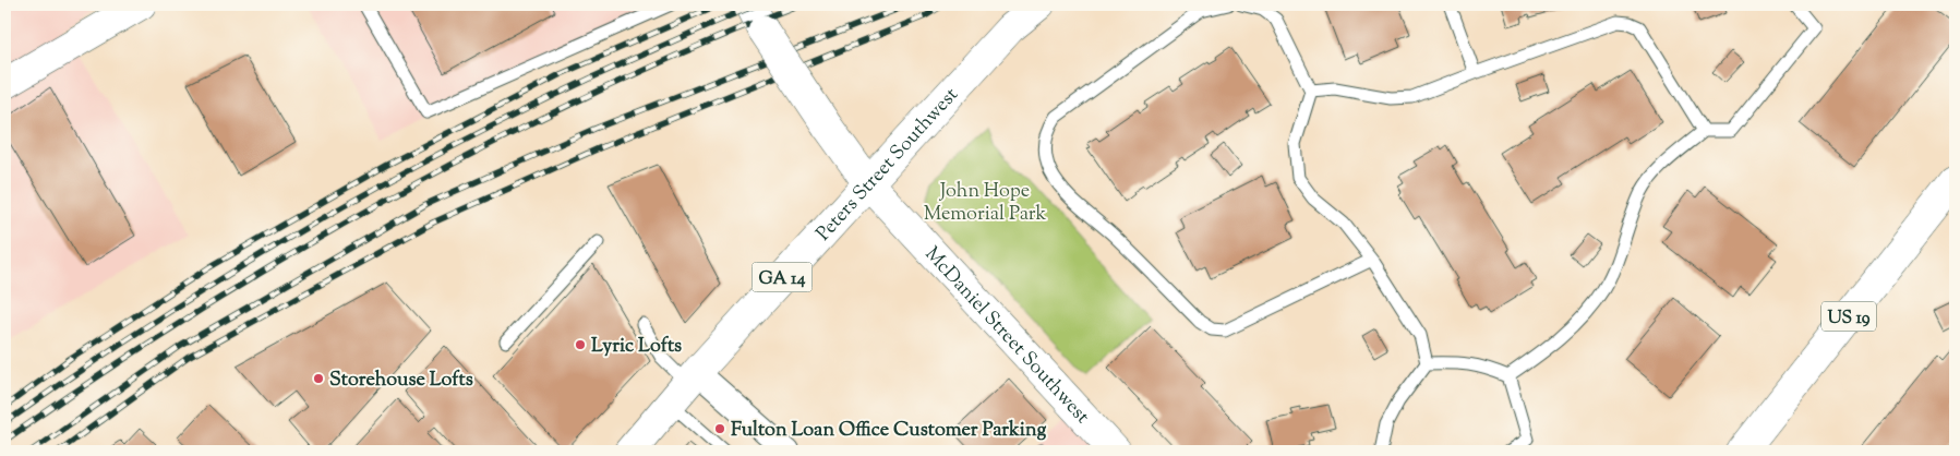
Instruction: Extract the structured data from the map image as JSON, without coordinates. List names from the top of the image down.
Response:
{
  "streets": {
    "main road": [
      "Peters Street Southwest",
      "GA 14",
      "US 19",
      "McDaniel Street Southwest"
    ]
  },
  "crossings": [
    ["Peters Street Southwest", "McDaniel Street Southwest"]
  ],
  "parks": ["John Hope Memorial Park"],
  "places": ["Lyric Lofts", "Storehouse Lofts", "Fulton Loan Office Customer Parking"]
}
